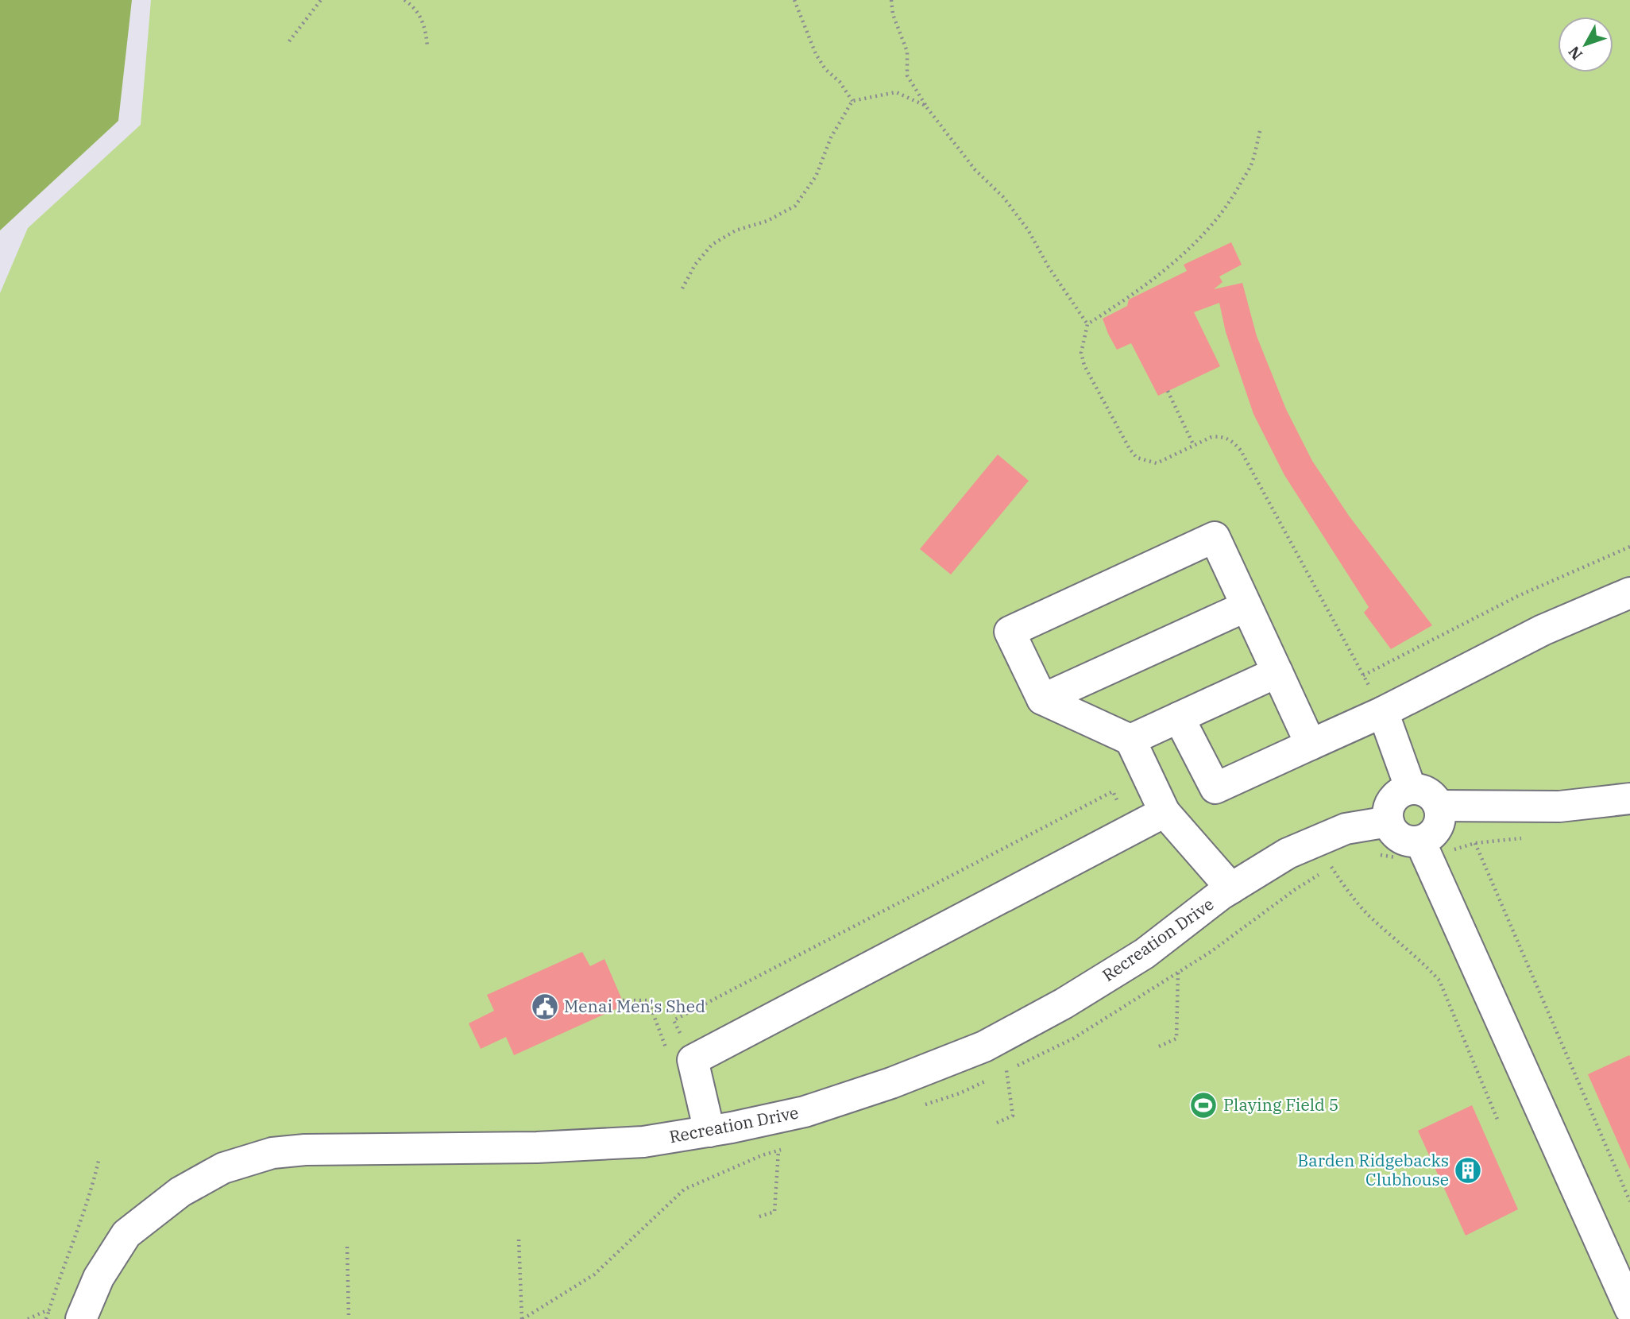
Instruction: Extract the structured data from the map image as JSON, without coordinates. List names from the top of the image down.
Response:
{
  "streets": {
    "street": ["Recreation Drive"]
  },
  "places": {
    "public building": ["Menai Men's Shed"],
    "sports": ["Playing Field 5"],
    "building": ["Barden Ridgebacks Clubhouse"]
  },
  "north": "bottom left"
}
